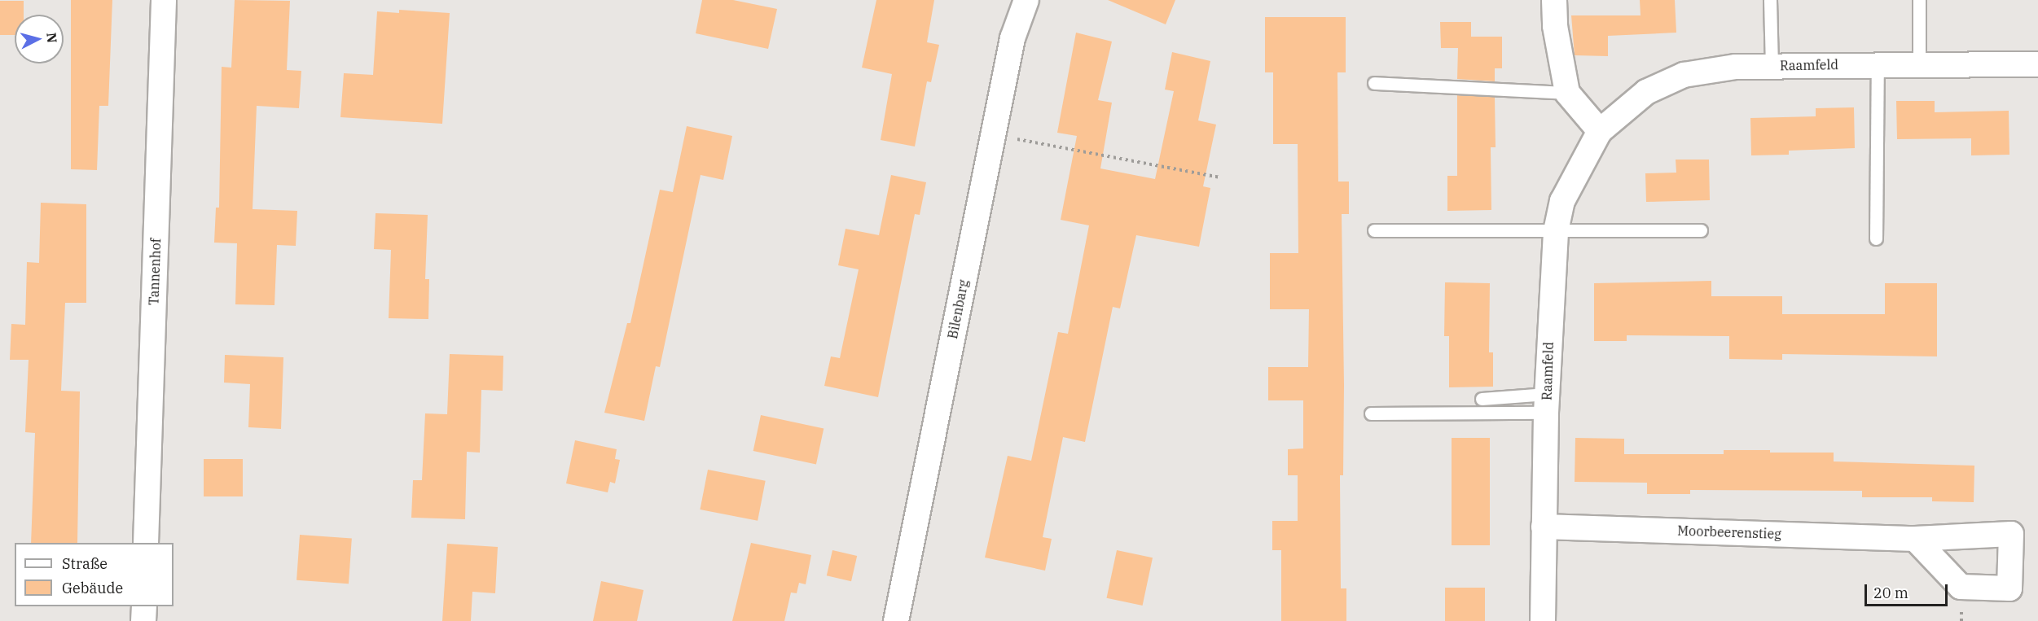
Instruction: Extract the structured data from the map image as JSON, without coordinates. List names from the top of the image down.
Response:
{
  "streets": {
    "street": [
      "Raamfeld",
      "Tannenhof",
      "Bilenbarg",
      "Moorbeerenstieg"
    ]
  },
  "crossings": [
    ["Raamfeld", "Moorbeerenstieg"]
  ],
  "legend": ["Straße", "Gebäude"],
  "scale_bar": "20 m",
  "north": "right"
}
